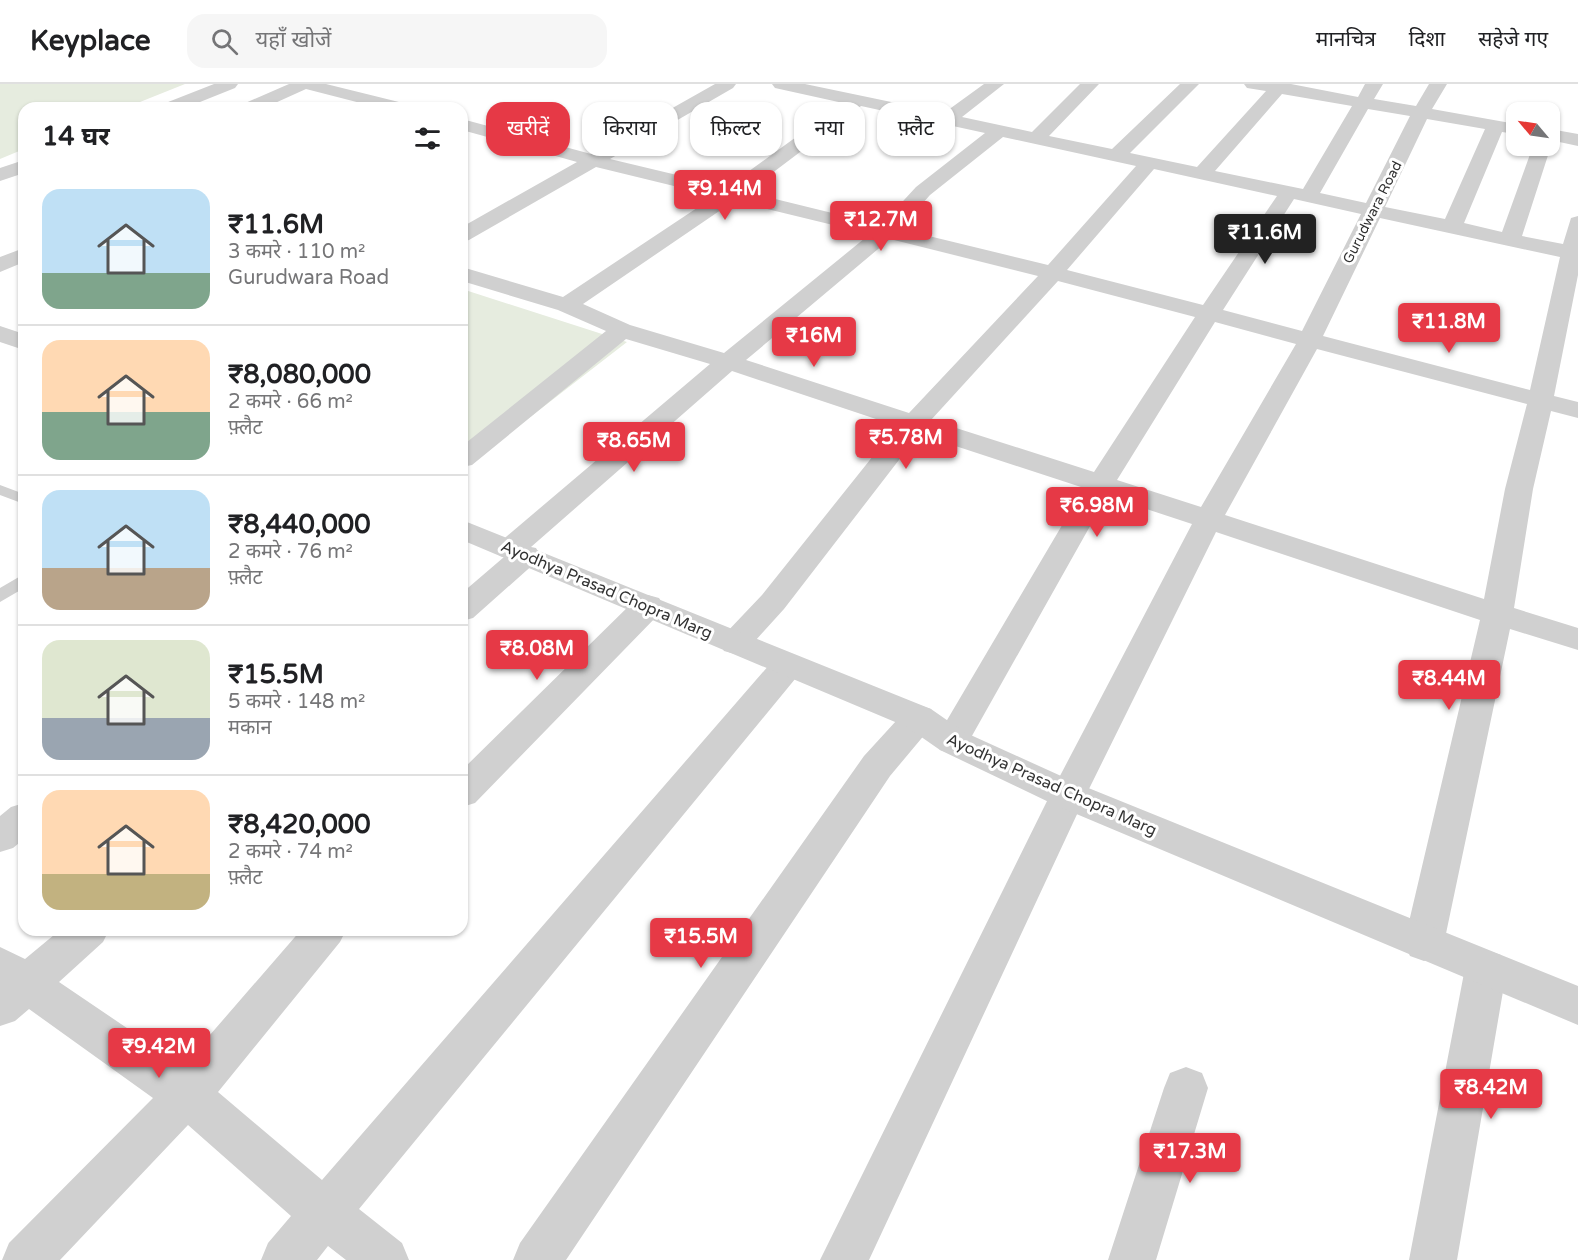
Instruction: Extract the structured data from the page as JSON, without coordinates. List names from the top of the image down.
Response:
{
  "streets": {
    "street": ["Gurudwara Road", "Ayodhya Prasad Chopra Marg"]
  },
  "crossings": [
    ["Gurudwara Road", "Ayodhya Prasad Chopra Marg"]
  ],
  "north": "top left",
  "page": {
    "header": "Keyplace",
    "search": "यहाँ खोजें",
    "nav": ["मानचित्र", "दिशा", "सहेजे गए"],
    "chip": [
      "खरीदें",
      "किराया",
      "फ़िल्टर",
      "नया",
      "फ़्लैट"
    ],
    "heading": "14 घर",
    "price": [
      "₹9.14M",
      "₹12.7M",
      "₹11.6M",
      "₹11.8M",
      "₹16M",
      "₹5.78M",
      "₹8.65M",
      "₹6.98M",
      "₹8.08M",
      "₹8.44M",
      "₹15.5M",
      "₹9.42M",
      "₹8.42M",
      "₹17.3M"
    ],
    "list": [
      {
        "name": "₹11.6M",
        "note": "3 कमरे · 110 m² · Gurudwara Road"
      },
      {
        "name": "₹8,080,000",
        "note": "2 कमरे · 66 m² · फ़्लैट"
      },
      {
        "name": "₹8,440,000",
        "note": "2 कमरे · 76 m² · फ़्लैट"
      },
      {
        "name": "₹15.5M",
        "note": "5 कमरे · 148 m² · मकान"
      },
      {
        "name": "₹8,420,000",
        "note": "2 कमरे · 74 m² · फ़्लैट"
      }
    ]
  }
}
